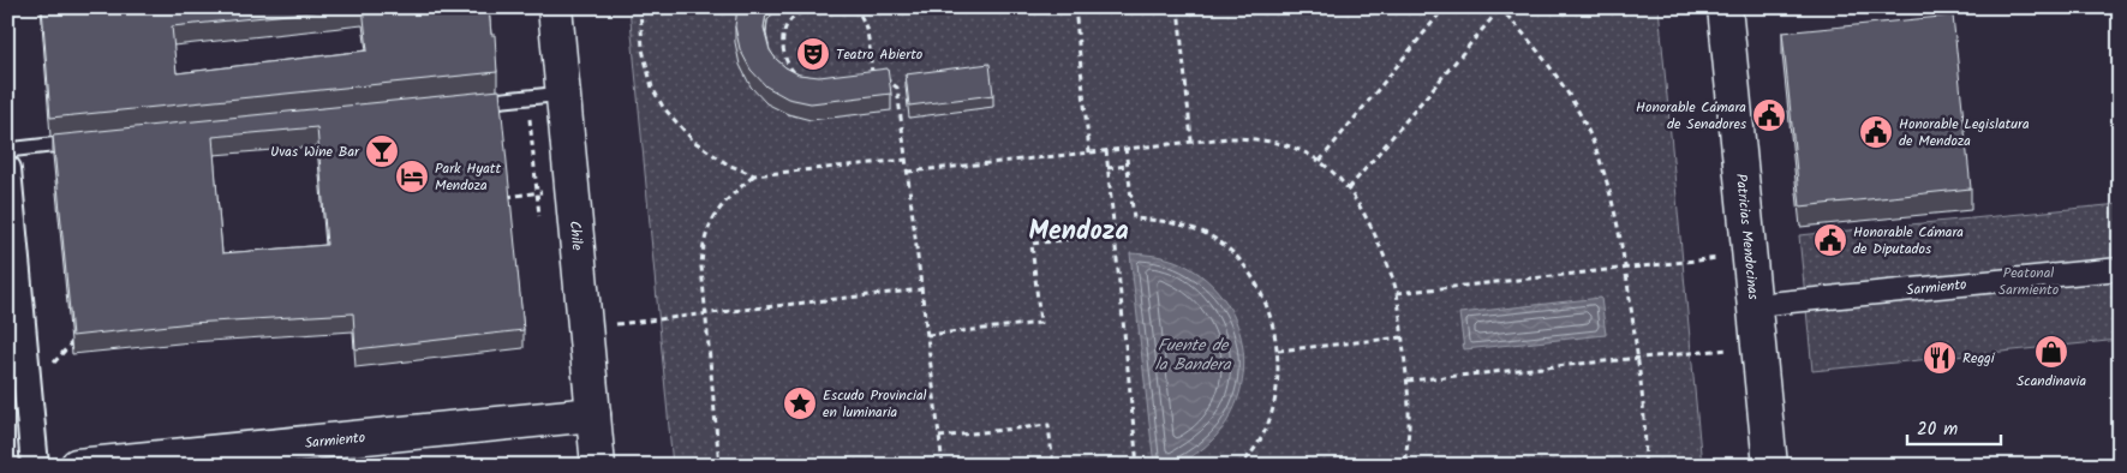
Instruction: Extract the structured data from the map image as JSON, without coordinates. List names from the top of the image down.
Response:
{
  "streets": {
    "street": ["Chile", "Patricias Mendocinas", "Sarmiento"]
  },
  "crossings": [
    ["Chile", "Sarmiento"],
    ["Patricias Mendocinas", "Sarmiento"]
  ],
  "districts": ["Mendoza"],
  "water": ["Fuente de la Bandera"],
  "parks": ["Peatonal Sarmiento"],
  "places": {
    "theatre": ["Teatro Abierto"],
    "public building": ["Honorable Cámara de Senadores", "Honorable Legislatura de Mendoza", "Honorable Cámara de Diputados"],
    "bar": ["Uvas Wine Bar"],
    "hotel": ["Park Hyatt Mendoza"],
    "shop": ["Scandinavia"],
    "restaurant": ["Reggi"],
    "place": ["Escudo Provincial en luminaria"]
  },
  "scale_bar": "20 m"
}
